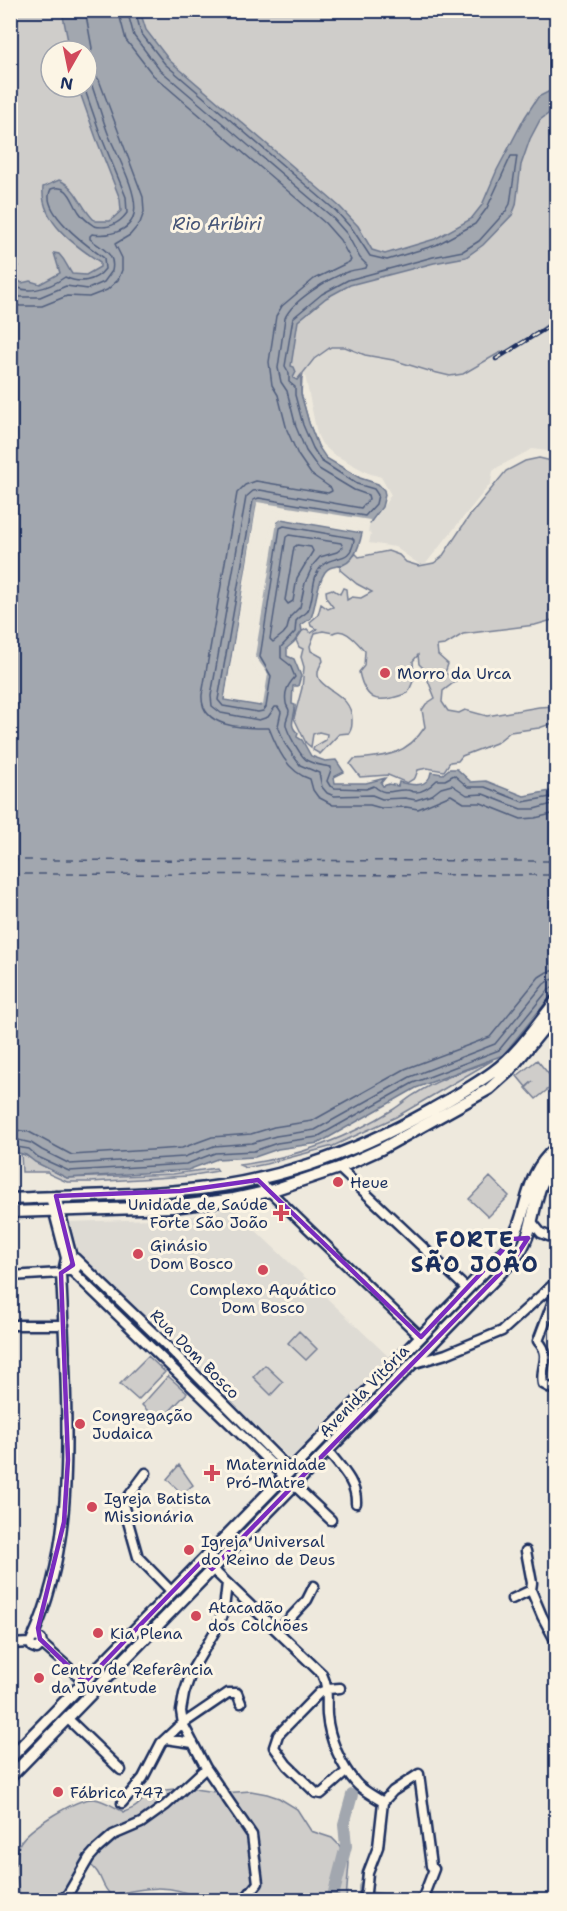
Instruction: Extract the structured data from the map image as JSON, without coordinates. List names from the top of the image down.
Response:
{
  "streets": {
    "main road": ["Avenida Vitória"],
    "street": ["Rua Dom Bosco"]
  },
  "crossings": [
    ["Rua Dom Bosco", "Avenida Vitória"]
  ],
  "districts": ["FORTE SÃO JOÃO"],
  "water": ["Rio Aribiri"],
  "places": {
    "other": [
      "Morro da Urca",
      "Heue",
      "Ginásio Dom Bosco",
      "Complexo Aquático Dom Bosco",
      "Congregação Judaica",
      "Igreja Batista Missionária",
      "Igreja Universal do Reino de Deus",
      "Atacadão dos Colchões",
      "Kia Plena",
      "Centro de Referência da Juventude",
      "Fábrica 747"
    ],
    "health": ["Unidade de Saúde Forte São João", "Maternidade Pró-Matre"]
  },
  "north": "bottom"
}
